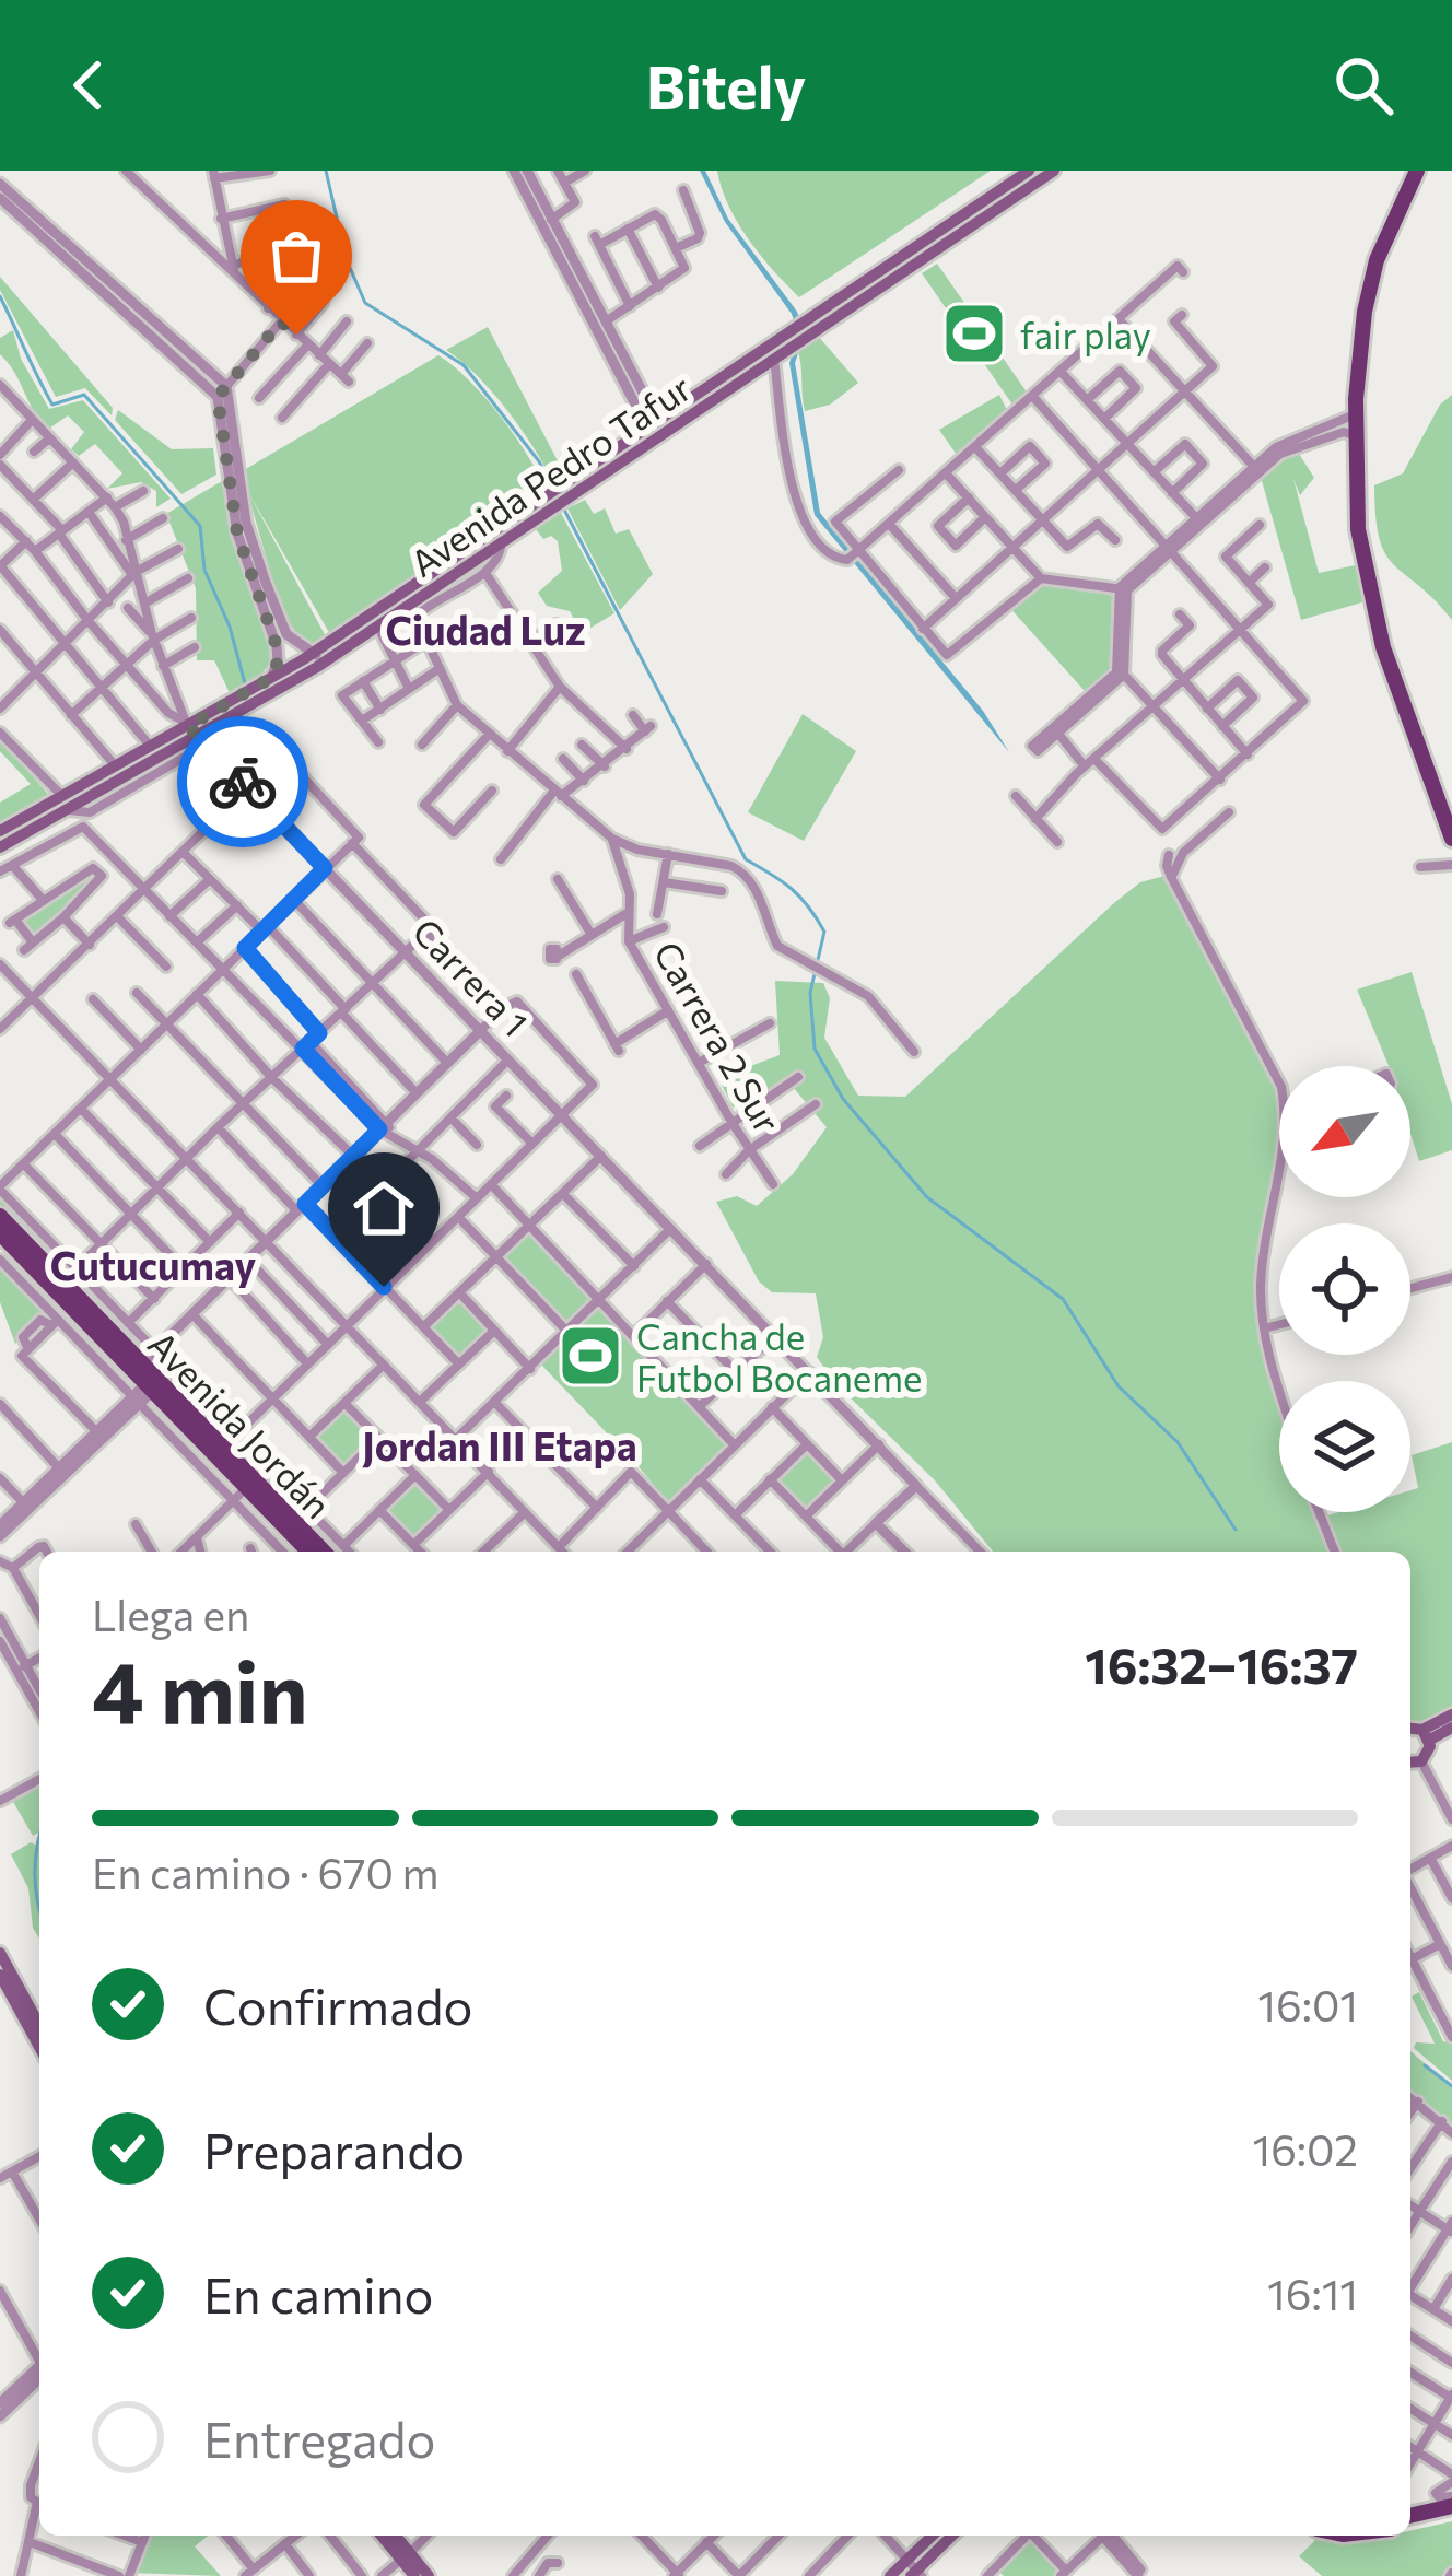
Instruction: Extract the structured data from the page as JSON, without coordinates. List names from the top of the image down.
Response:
{
  "streets": {
    "main road": ["Avenida Pedro Tafur", "Avenida Jordán"],
    "street": ["Carrera 1", "Carrera 2 Sur"]
  },
  "crossings": [
    ["Avenida Pedro Tafur", "Carrera 1"]
  ],
  "districts": ["Ciudad Luz", "Cutucumay", "Jordan III Etapa"],
  "places": {
    "sports": ["fair play", "Cancha de Futbol Bocaneme"]
  },
  "north": "bottom left",
  "page": {
    "header": "Bitely",
    "heading": ["4 min", "Llega en", "16:32–16:37"],
    "bar": "En camino · 670 m",
    "list": [
      ["Confirmado", "16:01"],
      ["Preparando", "16:02"],
      ["En camino", "16:11"],
      "Entregado"
    ]
  }
}
